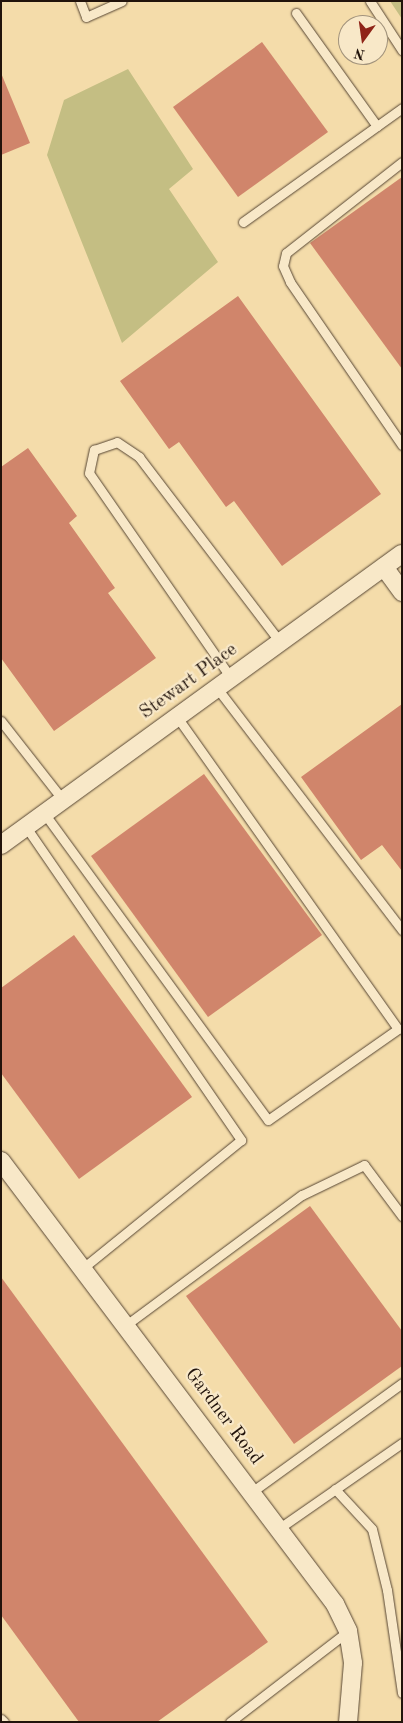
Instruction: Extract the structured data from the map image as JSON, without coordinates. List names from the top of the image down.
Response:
{
  "streets": {
    "street": ["Stewart Place", "Gardner Road"]
  },
  "north": "bottom"
}
